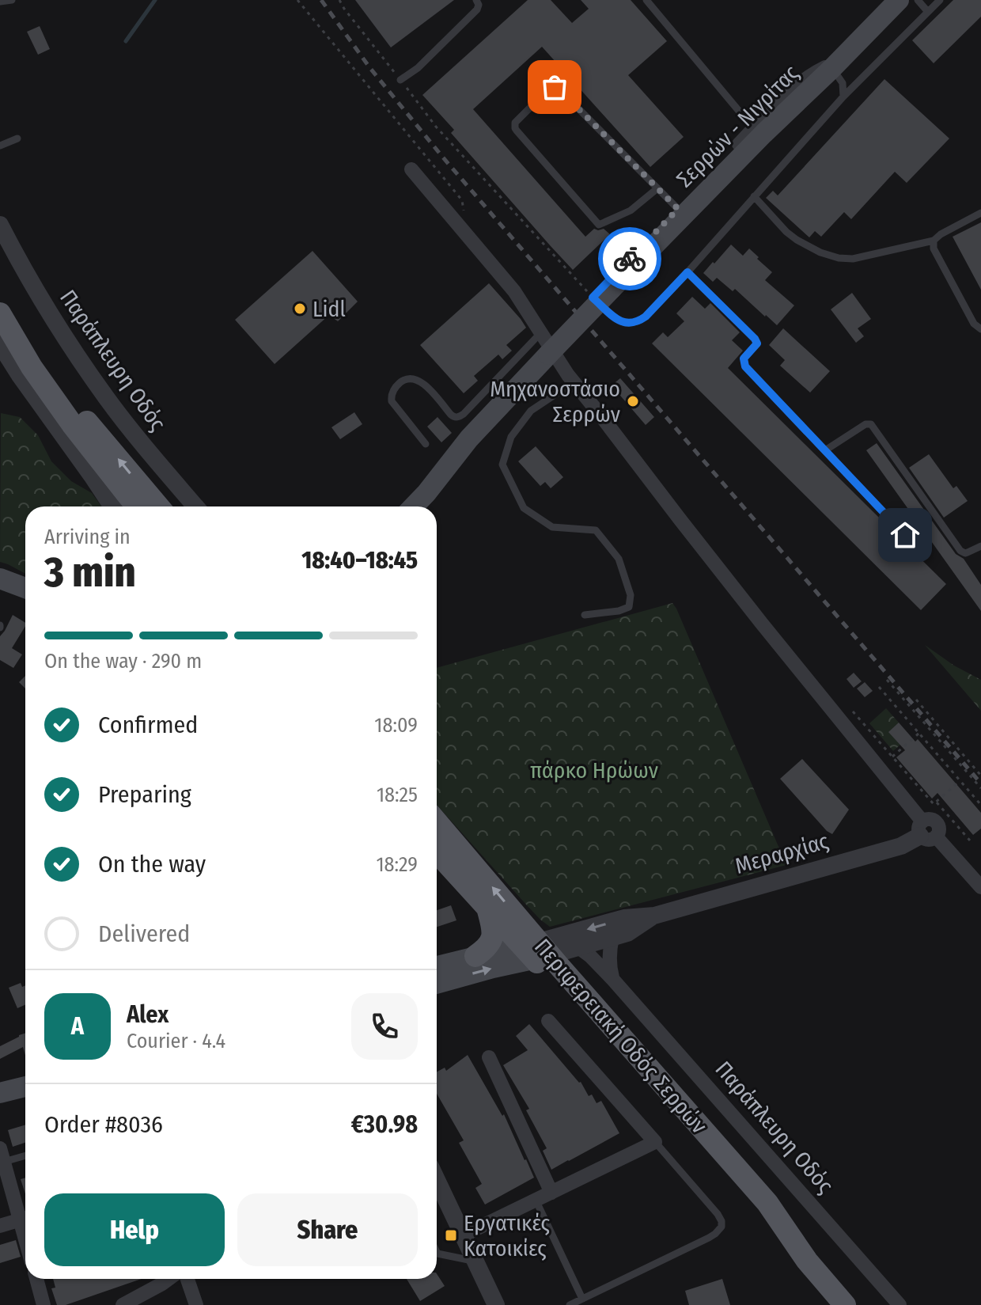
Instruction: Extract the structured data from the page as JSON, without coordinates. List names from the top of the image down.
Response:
{
  "streets": {
    "main road": ["Σερρών - Νιγρίτας", "Μεραρχίας", "Περιφερειακή Οδός Σερρών"],
    "street": ["Παράπλευρη Οδός"]
  },
  "crossings": [
    ["Παράπλευρη Οδός", "Μεραρχίας"],
    ["Μεραρχίας", "Περιφερειακή Οδός Σερρών"]
  ],
  "parks": ["πάρκο Ηρώων"],
  "places": {
    "other": ["Lidl", "Μηχανοστάσιο Σερρών"],
    "transit": ["Εργατικές Κατοικίες"]
  },
  "page": {
    "heading": ["3 min", "Arriving in", "18:40–18:45"],
    "panel": [
      "Alex",
      "Courier · 4.4",
      "Order #8036",
      "€30.98"
    ],
    "bar": "On the way · 290 m",
    "list": [
      ["Confirmed", "18:09"],
      ["Preparing", "18:25"],
      ["On the way", "18:29"],
      "Delivered"
    ],
    "round": "A",
    "buttons": ["Help", "Share"]
  }
}
